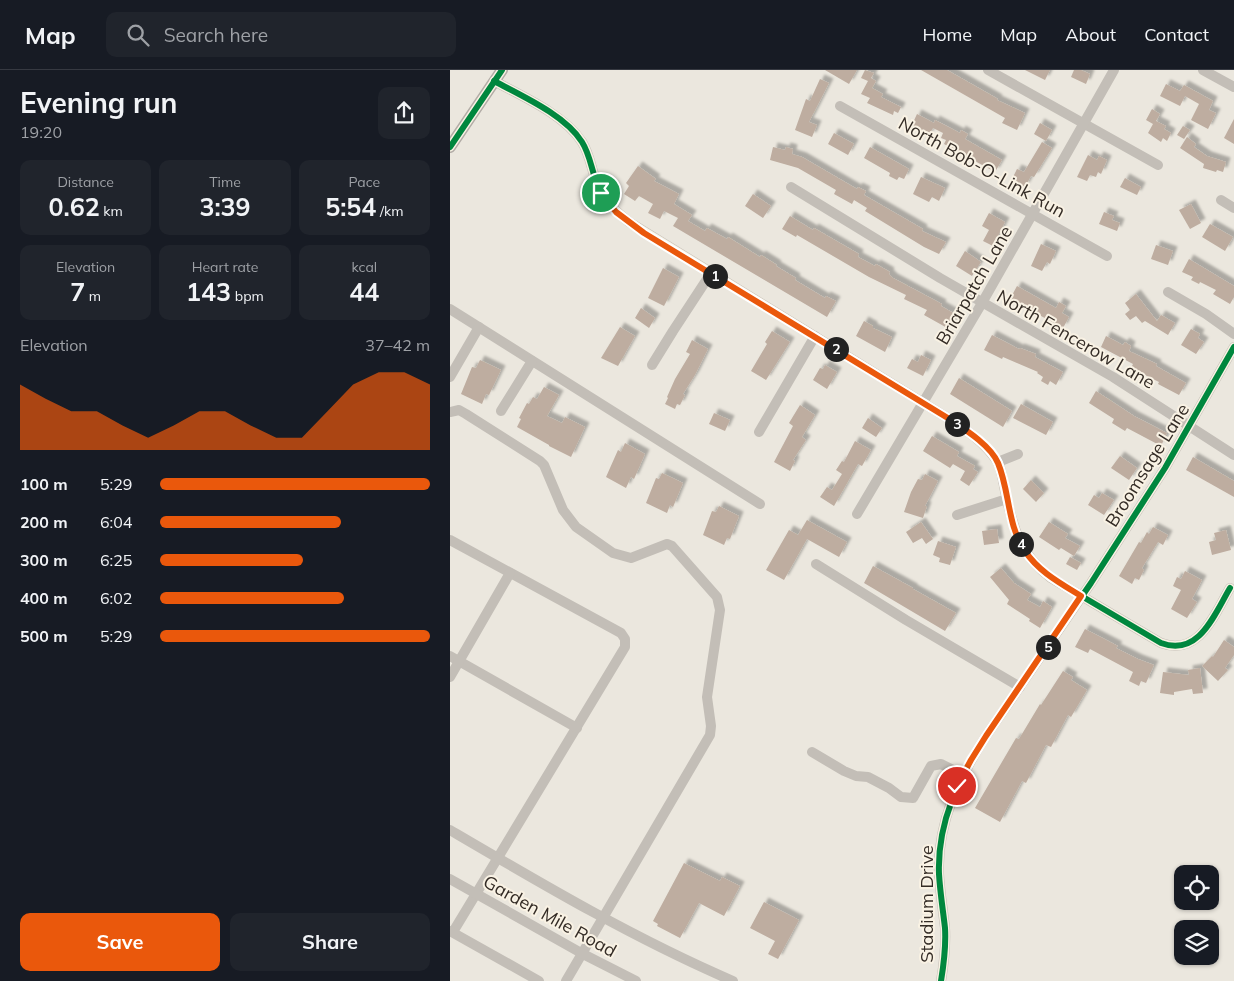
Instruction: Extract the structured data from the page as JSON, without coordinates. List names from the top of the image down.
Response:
{
  "streets": {
    "street": [
      "North Bob-O-Link Run",
      "Briarpatch Lane",
      "North Fencerow Lane",
      "Broomsage Lane",
      "Stadium Drive",
      "Garden Mile Road"
    ]
  },
  "crossings": [
    ["North Bob-O-Link Run", "Briarpatch Lane"],
    ["Briarpatch Lane", "North Fencerow Lane"],
    ["North Fencerow Lane", "Broomsage Lane"],
    ["Broomsage Lane", "Stadium Drive"]
  ],
  "page": {
    "header": "Map",
    "search": "Search here",
    "nav": [
      "Home",
      "Map",
      "About",
      "Contact"
    ],
    "heading": ["Evening run", "19:20"],
    "stats": [
      ["Distance", "0.62 km"],
      ["Time", "3:39"],
      ["Pace", "5:54 /km"],
      ["Elevation", "7 m"],
      ["Heart rate", "143 bpm"],
      ["kcal", "44"]
    ],
    "pins": [
      "1",
      "2",
      "3",
      "4",
      "5"
    ],
    "chart": ["Elevation", "37–42 m"],
    "list": [
      {
        "name": "100 m",
        "note": "5:29"
      },
      {
        "name": "200 m",
        "note": "6:04"
      },
      {
        "name": "300 m",
        "note": "6:25"
      },
      {
        "name": "400 m",
        "note": "6:02"
      },
      {
        "name": "500 m",
        "note": "5:29"
      }
    ],
    "buttons": ["Save", "Share"]
  }
}
